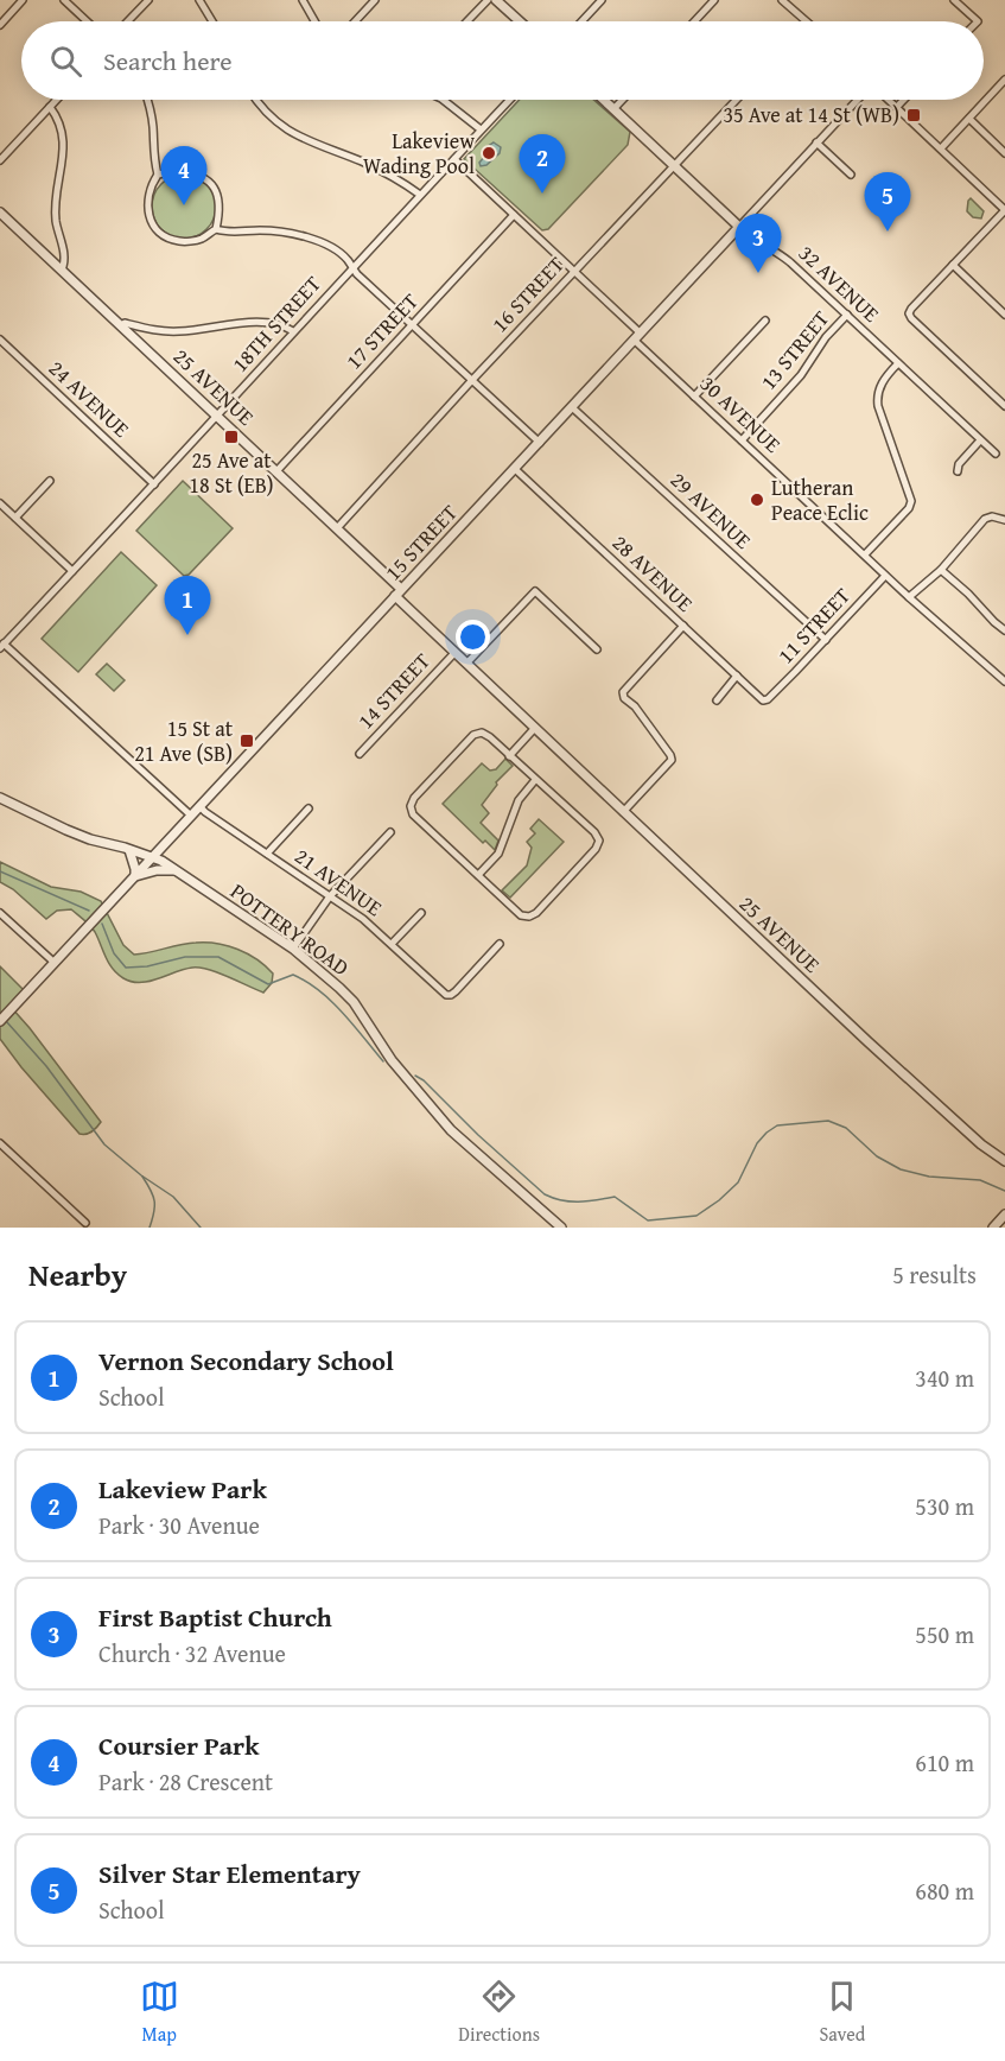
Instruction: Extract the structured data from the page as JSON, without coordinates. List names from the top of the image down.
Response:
{
  "streets": {
    "street": [
      "32 AVENUE",
      "16 STREET",
      "18TH STREET",
      "17 STREET",
      "13 STREET",
      "25 AVENUE",
      "24 AVENUE",
      "30 AVENUE",
      "29 AVENUE",
      "15 STREET",
      "28 AVENUE",
      "11 STREET",
      "14 STREET",
      "21 AVENUE",
      "POTTERY ROAD"
    ]
  },
  "crossings": [
    ["32 AVENUE", "16 STREET"],
    ["32 AVENUE", "13 STREET"],
    ["32 AVENUE", "15 STREET"],
    ["16 STREET", "25 AVENUE"],
    ["16 STREET", "30 AVENUE"],
    ["18TH STREET", "25 AVENUE"],
    ["18TH STREET", "24 AVENUE"],
    ["18TH STREET", "30 AVENUE"],
    ["17 STREET", "25 AVENUE"],
    ["17 STREET", "30 AVENUE"],
    ["13 STREET", "30 AVENUE"],
    ["25 AVENUE", "15 STREET"],
    ["25 AVENUE", "14 STREET"],
    ["30 AVENUE", "15 STREET"],
    ["30 AVENUE", "11 STREET"],
    ["29 AVENUE", "15 STREET"],
    ["29 AVENUE", "11 STREET"],
    ["15 STREET", "28 AVENUE"],
    ["15 STREET", "21 AVENUE"],
    ["15 STREET", "POTTERY ROAD"],
    ["28 AVENUE", "11 STREET"]
  ],
  "places": {
    "transit": ["35 Ave at 14 St (WB)", "25 Ave at 18 St (EB)", "15 St at 21 Ave (SB)"],
    "other": ["Lakeview Wading Pool", "Lutheran Peace Eclic"]
  },
  "page": {
    "search": "Search here",
    "pins": [
      "2",
      "4",
      "5",
      "3",
      "1"
    ],
    "heading": ["Nearby", "5 results"],
    "list": [
      {
        "mark": "1",
        "name": "Vernon Secondary School",
        "note": "School",
        "value": "340 m"
      },
      {
        "mark": "2",
        "name": "Lakeview Park",
        "note": "Park · 30 Avenue",
        "value": "530 m"
      },
      {
        "mark": "3",
        "name": "First Baptist Church",
        "note": "Church · 32 Avenue",
        "value": "550 m"
      },
      {
        "mark": "4",
        "name": "Coursier Park",
        "note": "Park · 28 Crescent",
        "value": "610 m"
      },
      {
        "mark": "5",
        "name": "Silver Star Elementary",
        "note": "School",
        "value": "680 m"
      }
    ],
    "nav": ["Map", "Directions", "Saved"]
  }
}
